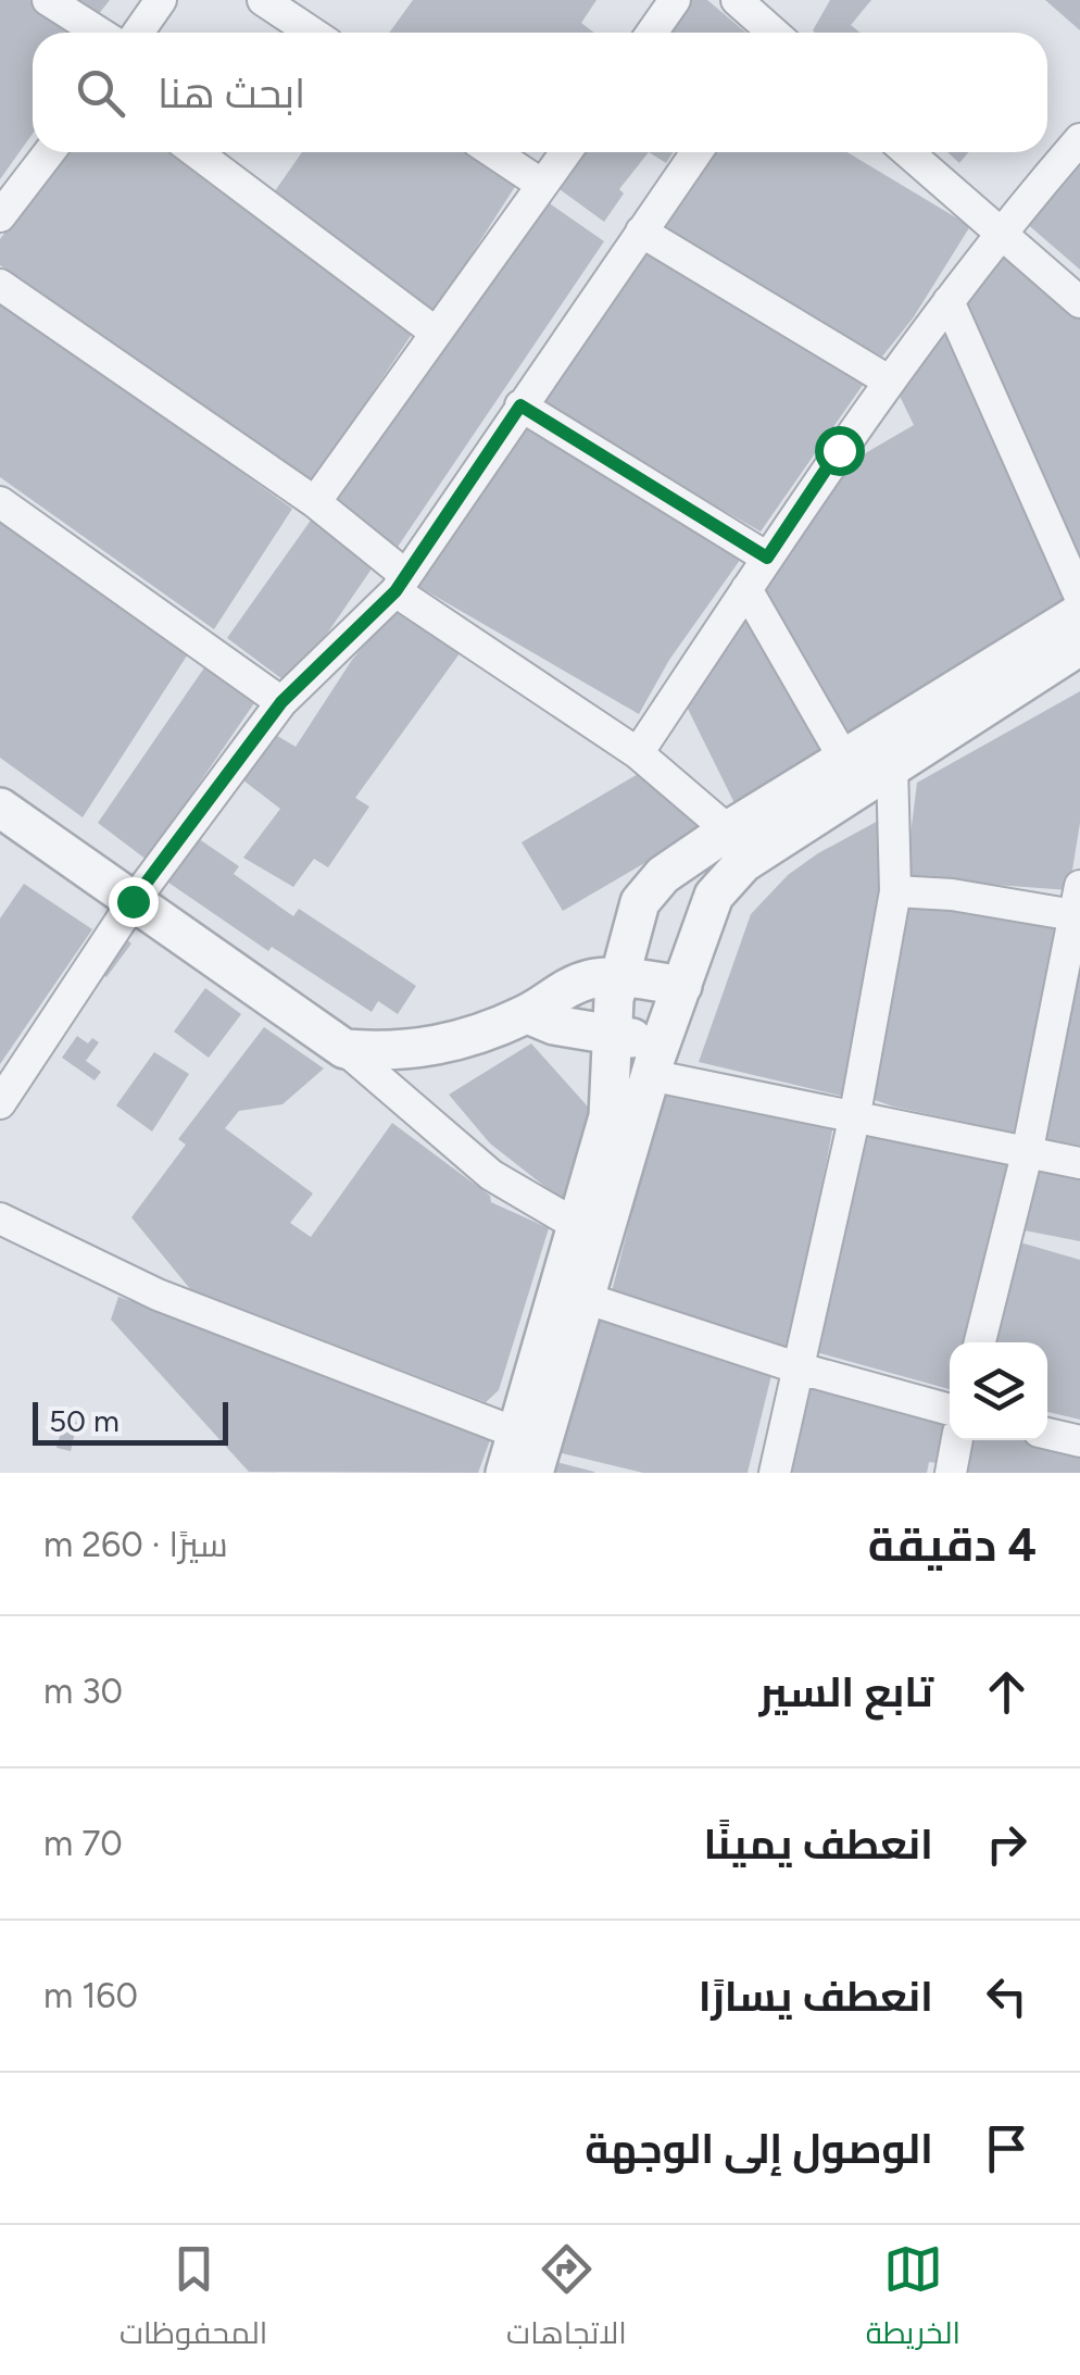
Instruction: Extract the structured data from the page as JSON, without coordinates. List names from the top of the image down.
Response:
{
  "scale_bar": "50 m",
  "page": {
    "search": "ابحث هنا",
    "scale": "50 m",
    "heading": ["4 دقيقة", "سيرًا · 260 m"],
    "list": [
      ["تابع السير", "30 m"],
      ["انعطف يمينًا", "70 m"],
      ["انعطف يسارًا", "160 m"],
      "الوصول إلى الوجهة"
    ],
    "nav": ["الخريطة", "الاتجاهات", "المحفوظات"]
  }
}
